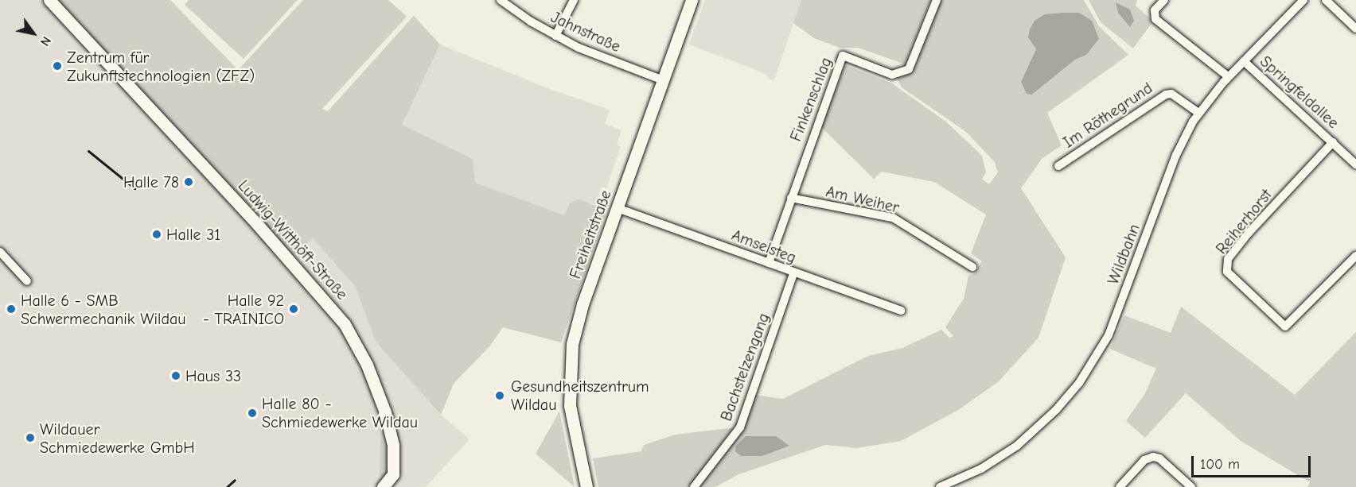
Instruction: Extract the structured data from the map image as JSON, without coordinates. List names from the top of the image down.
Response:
{
  "streets": {
    "street": [
      "Jahnstraße",
      "Springfeldallee",
      "Finkenschlag",
      "Im Röthegrund",
      "Am Weiher",
      "Reiherhorst",
      "Freiheitstraße",
      "Ludwig-Witthöft-Straße",
      "Amselsteg",
      "Wildbahn",
      "Bachstelzengang"
    ]
  },
  "crossings": [
    ["Jahnstraße", "Freiheitstraße"],
    ["Springfeldallee", "Reiherhorst"],
    ["Springfeldallee", "Wildbahn"],
    ["Finkenschlag", "Am Weiher"],
    ["Finkenschlag", "Amselsteg"],
    ["Im Röthegrund", "Wildbahn"],
    ["Freiheitstraße", "Amselsteg"],
    ["Amselsteg", "Bachstelzengang"]
  ],
  "places": [
    "Zentrum für Zukunftstechnologien (ZFZ)",
    "Halle 78",
    "Halle 31",
    "Halle 6 - SMB Schwermechanik Wildau",
    "Halle 92 - TRAINICO",
    "Haus 33",
    "Gesundheitszentrum Wildau",
    "Halle 80 - Schmiedewerke Wildau",
    "Wildauer Schmiedewerke GmbH"
  ],
  "scale_bar": "100 m",
  "north": "bottom right"
}
